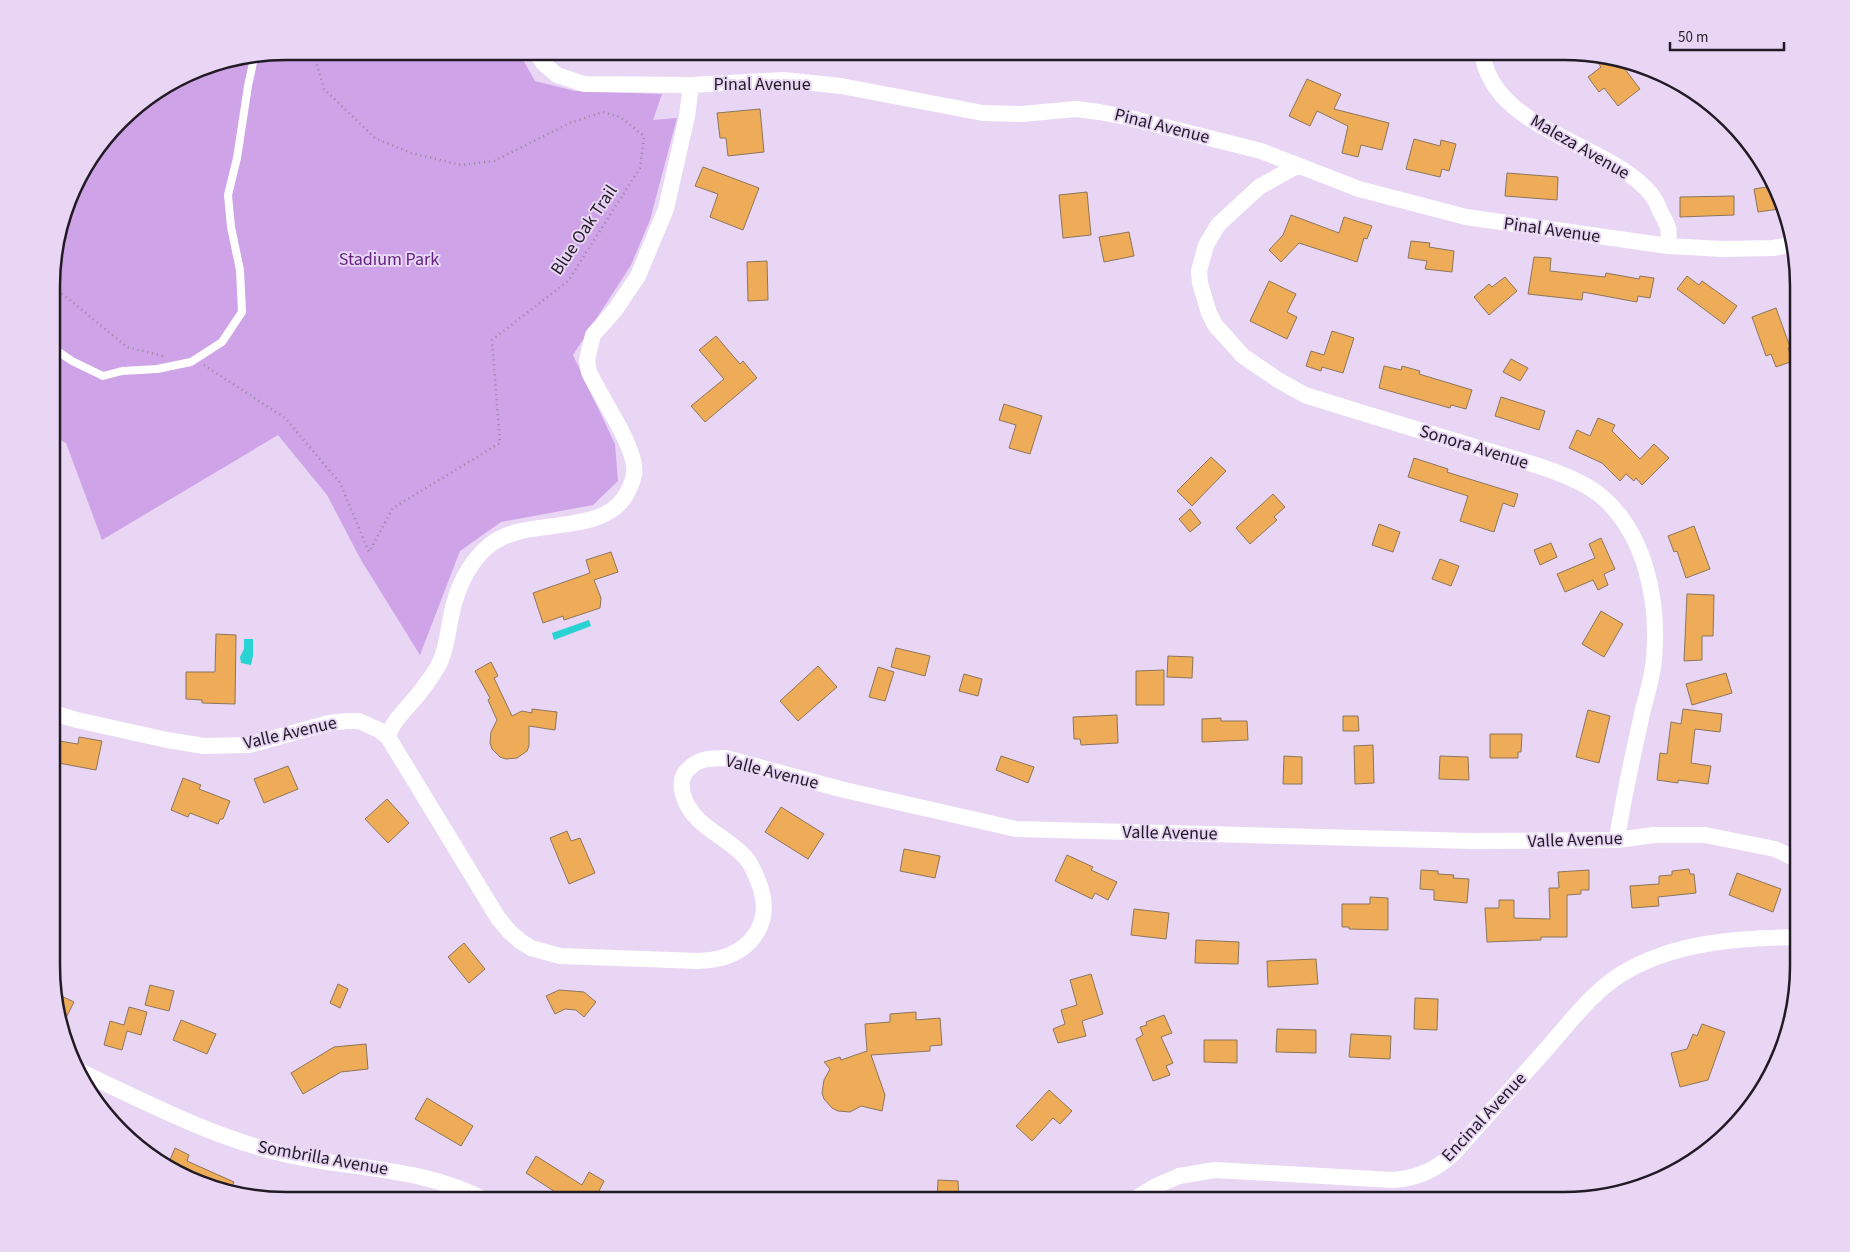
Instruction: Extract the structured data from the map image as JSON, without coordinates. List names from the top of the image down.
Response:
{
  "streets": {
    "street": [
      "Pinal Avenue",
      "Maleza Avenue",
      "Sonora Avenue",
      "Valle Avenue",
      "Encinal Avenue",
      "Sombrilla Avenue"
    ],
    "path": ["Blue Oak Trail"]
  },
  "crossings": [
    ["Pinal Avenue", "Maleza Avenue"],
    ["Pinal Avenue", "Sonora Avenue"],
    ["Sonora Avenue", "Valle Avenue"]
  ],
  "parks": ["Stadium Park"],
  "scale_bar": "50 m"
}
